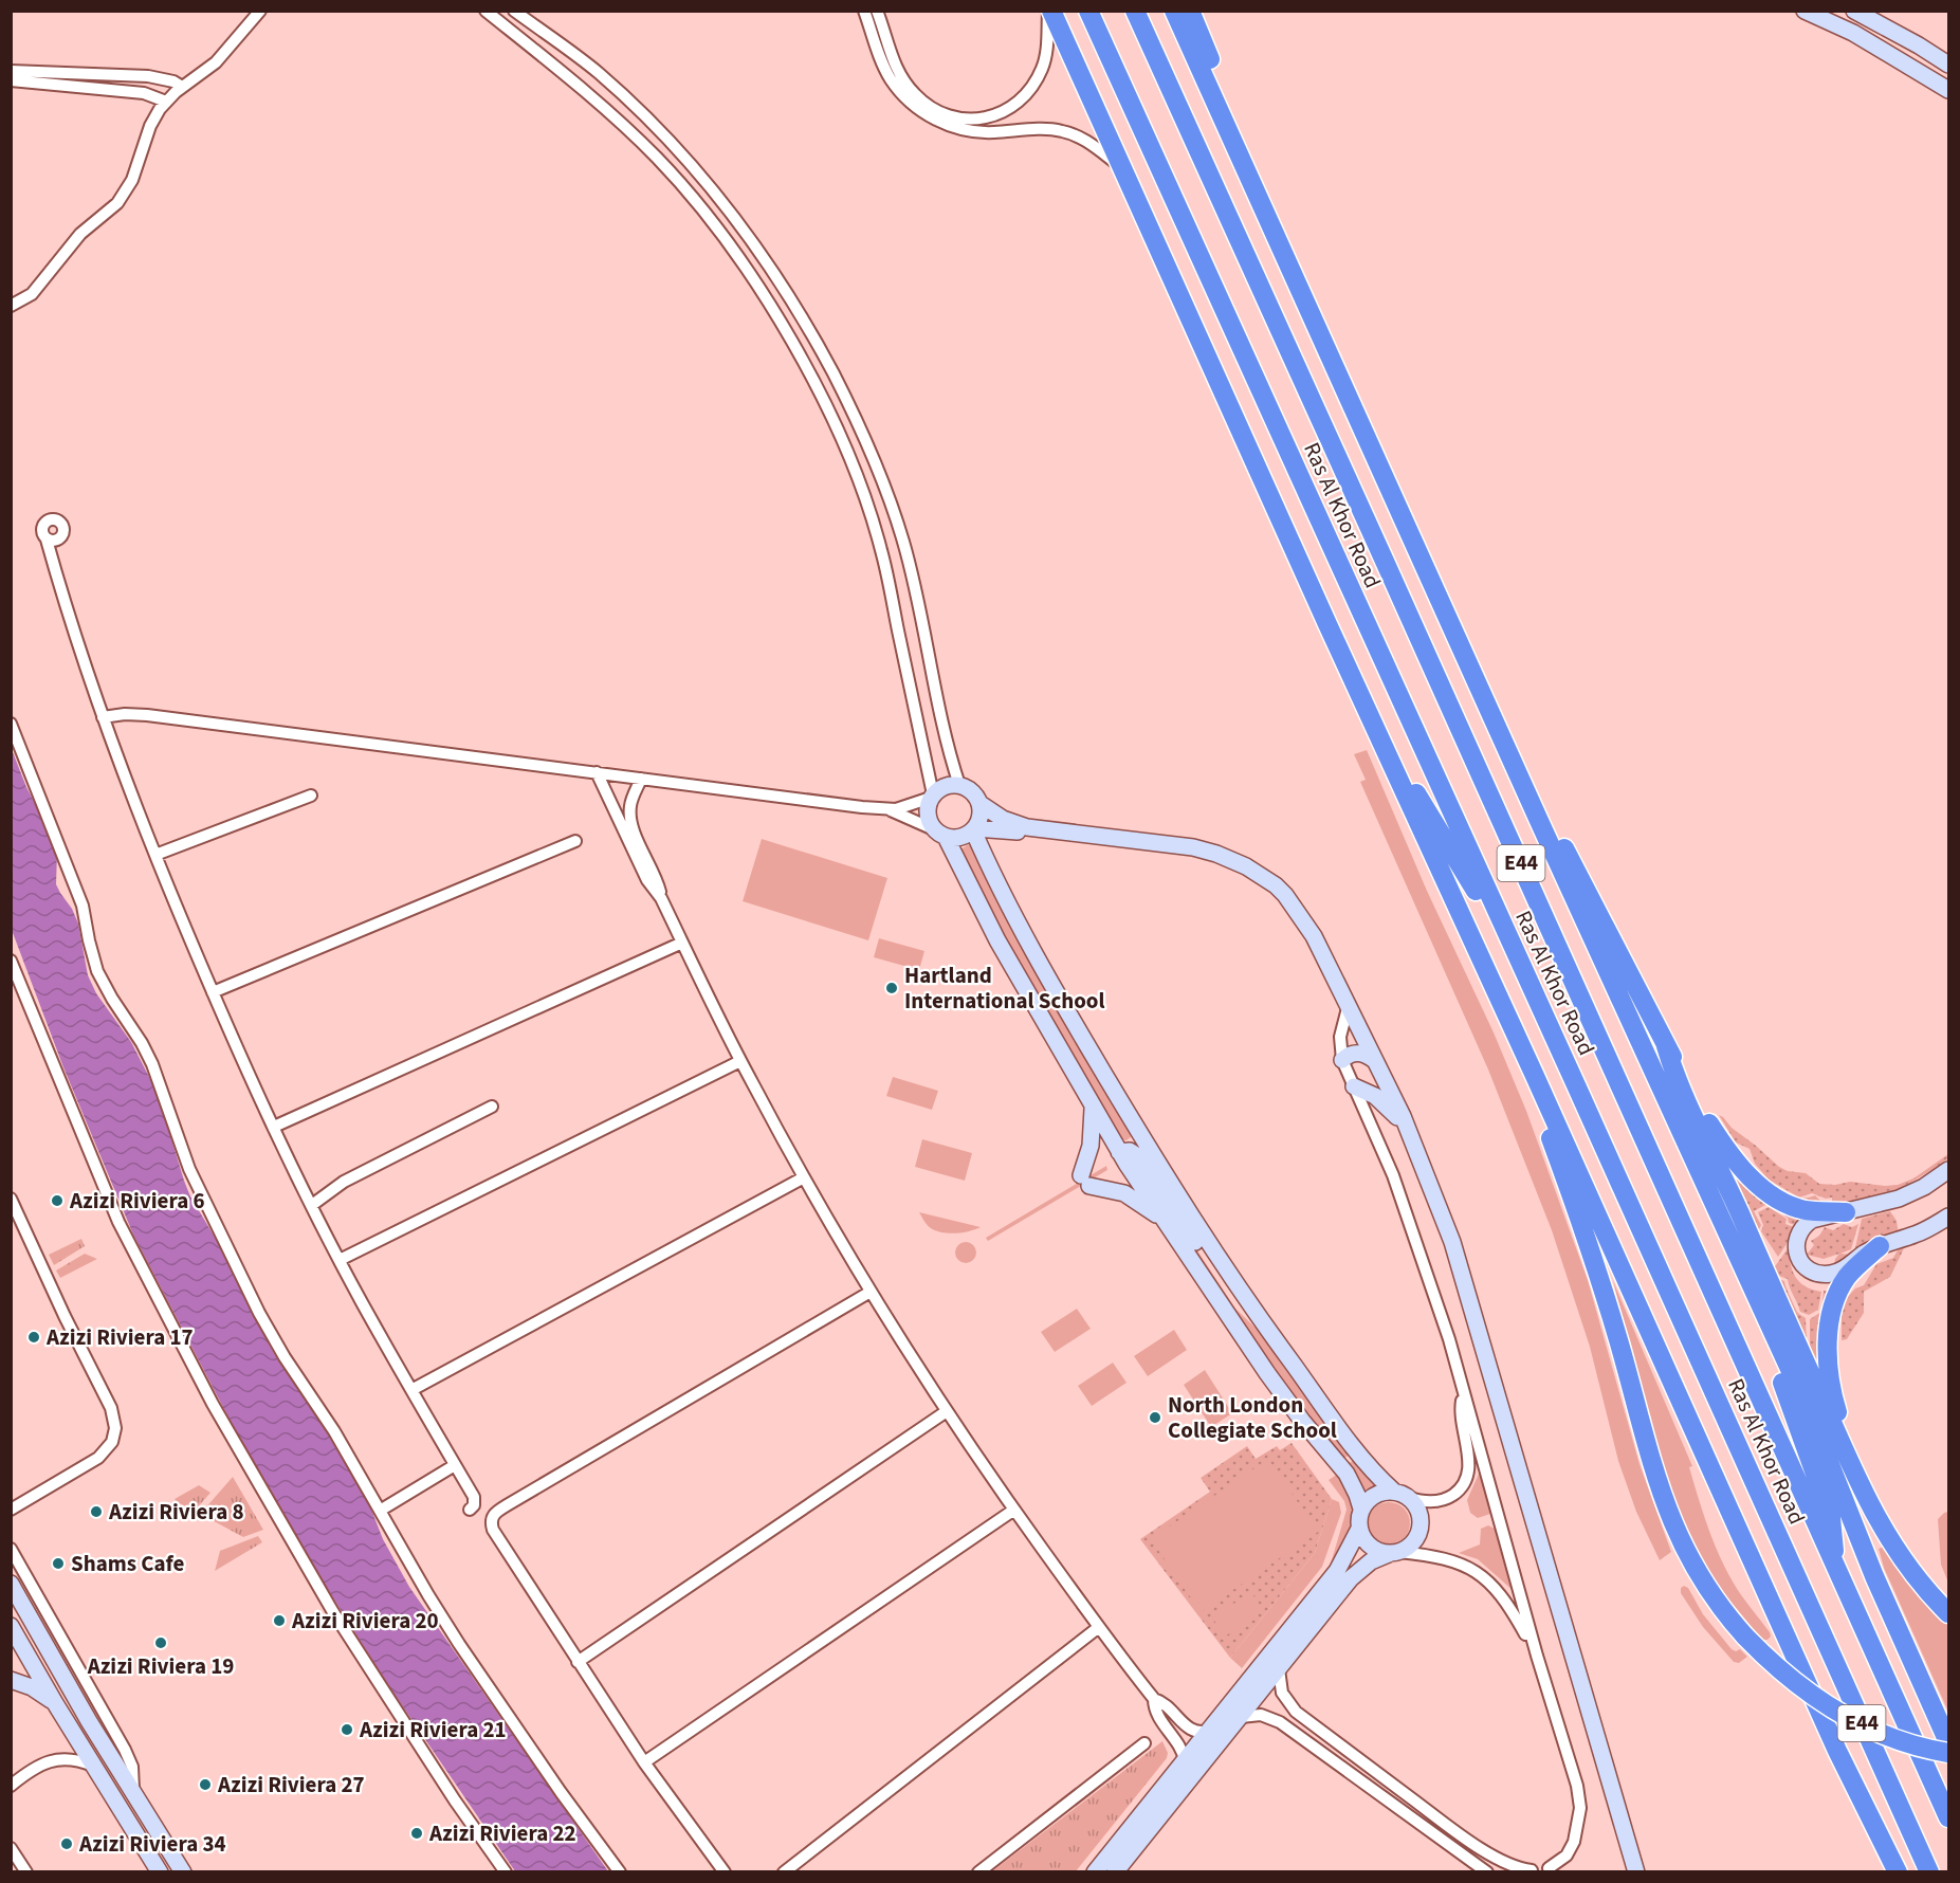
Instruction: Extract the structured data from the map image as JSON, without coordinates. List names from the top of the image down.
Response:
{
  "streets": {
    "highway": ["Ras Al Khor Road", "E44"]
  },
  "places": [
    "Hartland International School",
    "Azizi Riviera 6",
    "Azizi Riviera 17",
    "North London Collegiate School",
    "Azizi Riviera 8",
    "Shams Cafe",
    "Azizi Riviera 20",
    "Azizi Riviera 19",
    "Azizi Riviera 21",
    "Azizi Riviera 27",
    "Azizi Riviera 22",
    "Azizi Riviera 34"
  ]
}
